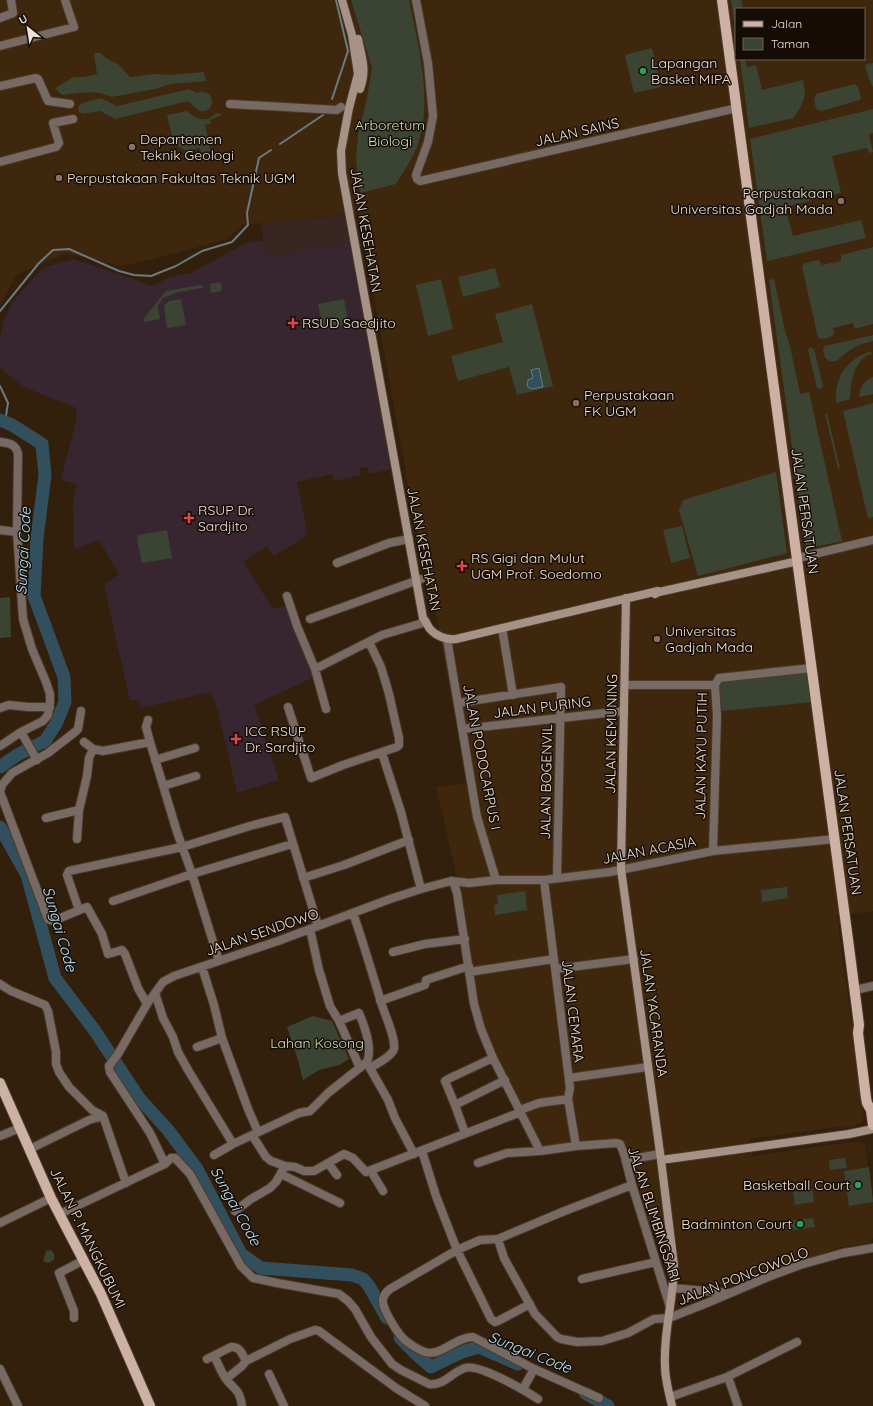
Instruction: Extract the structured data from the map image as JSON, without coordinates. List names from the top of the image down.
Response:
{
  "streets": {
    "main road": ["JALAN PERSATUAN", "JALAN P. MANGKUBUMI"],
    "street": [
      "JALAN SAINS",
      "JALAN KESEHATAN",
      "JALAN PURING",
      "JALAN KEMUNING",
      "JALAN KAYU PUTIH",
      "JALAN PODOCARPUS I",
      "JALAN BOGENVIL",
      "JALAN ACASIA",
      "JALAN SENDOWO",
      "JALAN CEMARA",
      "JALAN YACARANDA",
      "JALAN BLIMBINGSARI",
      "JALAN PONCOWOLO"
    ]
  },
  "crossings": [
    ["JALAN SAINS", "JALAN PERSATUAN"],
    ["JALAN PERSATUAN", "JALAN ACASIA"],
    ["JALAN PURING", "JALAN KEMUNING"],
    ["JALAN PURING", "JALAN PODOCARPUS I"],
    ["JALAN PURING", "JALAN BOGENVIL"],
    ["JALAN KEMUNING", "JALAN ACASIA"],
    ["JALAN KEMUNING", "JALAN YACARANDA"],
    ["JALAN KAYU PUTIH", "JALAN ACASIA"],
    ["JALAN PODOCARPUS I", "JALAN ACASIA"],
    ["JALAN BOGENVIL", "JALAN ACASIA"],
    ["JALAN ACASIA", "JALAN SENDOWO"],
    ["JALAN ACASIA", "JALAN CEMARA"],
    ["JALAN ACASIA", "JALAN YACARANDA"],
    ["JALAN CEMARA", "JALAN BLIMBINGSARI"],
    ["JALAN YACARANDA", "JALAN BLIMBINGSARI"],
    ["JALAN YACARANDA", "JALAN PONCOWOLO"]
  ],
  "water": ["Sungai Code"],
  "parks": ["Arboretum Biologi", "Lahan Kosong"],
  "places": {
    "other": [
      "Lapangan Basket MIPA",
      "Departemen Teknik Geologi",
      "Perpustakaan Fakultas Teknik UGM",
      "Perpustakaan Universitas Gadjah Mada",
      "Perpustakaan FK UGM",
      "Universitas Gadjah Mada",
      "Basketball Court",
      "Badminton Court"
    ],
    "health": [
      "RSUD Saedjito",
      "RSUP Dr. Sardjito",
      "RS Gigi dan Mulut UGM Prof. Soedomo",
      "ICC RSUP Dr. Sardjito"
    ]
  },
  "legend": ["Jalan", "Taman"],
  "north": "top left"
}
